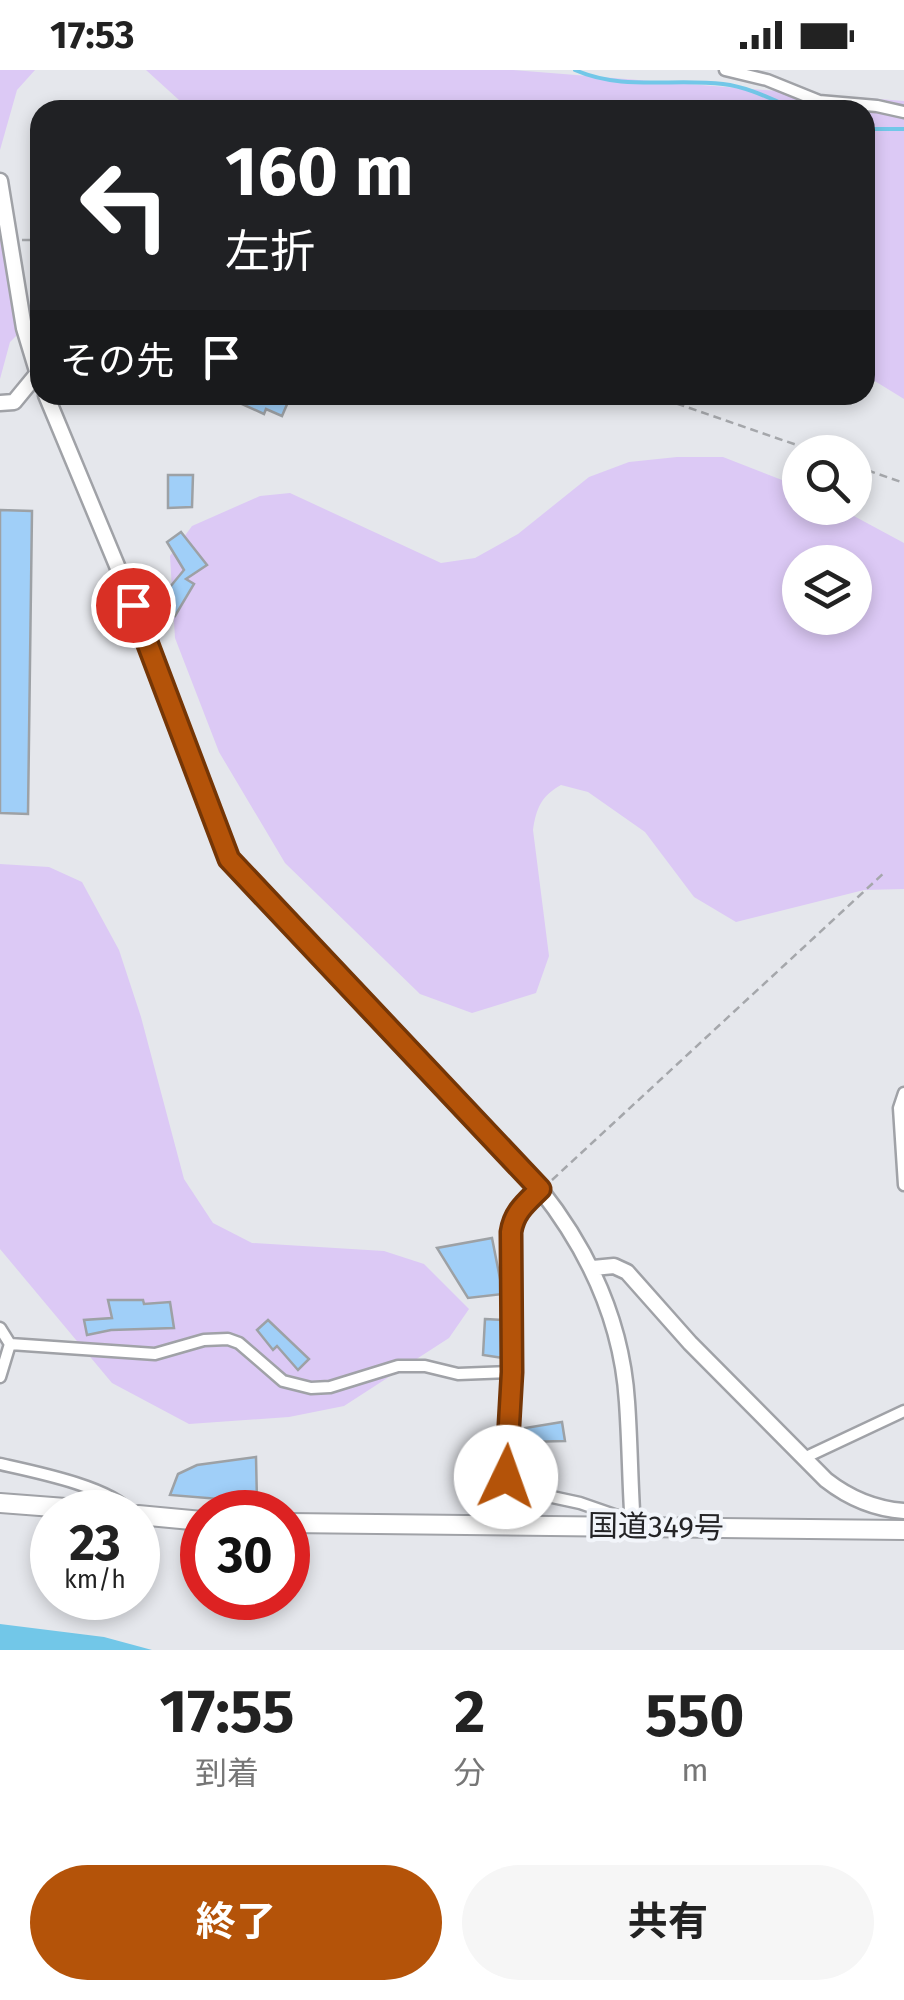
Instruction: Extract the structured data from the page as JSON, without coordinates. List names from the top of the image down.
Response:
{
  "streets": {
    "highway": ["国道349号"]
  },
  "page": {
    "status": "17:53",
    "turn": ["160 m", "左折"],
    "then": "その先",
    "speed": "23 km/h",
    "limit": "30",
    "eta": [
      "17:55",
      "到着",
      "2",
      "分",
      "550",
      "m"
    ],
    "buttons": ["終了", "共有"]
  }
}
